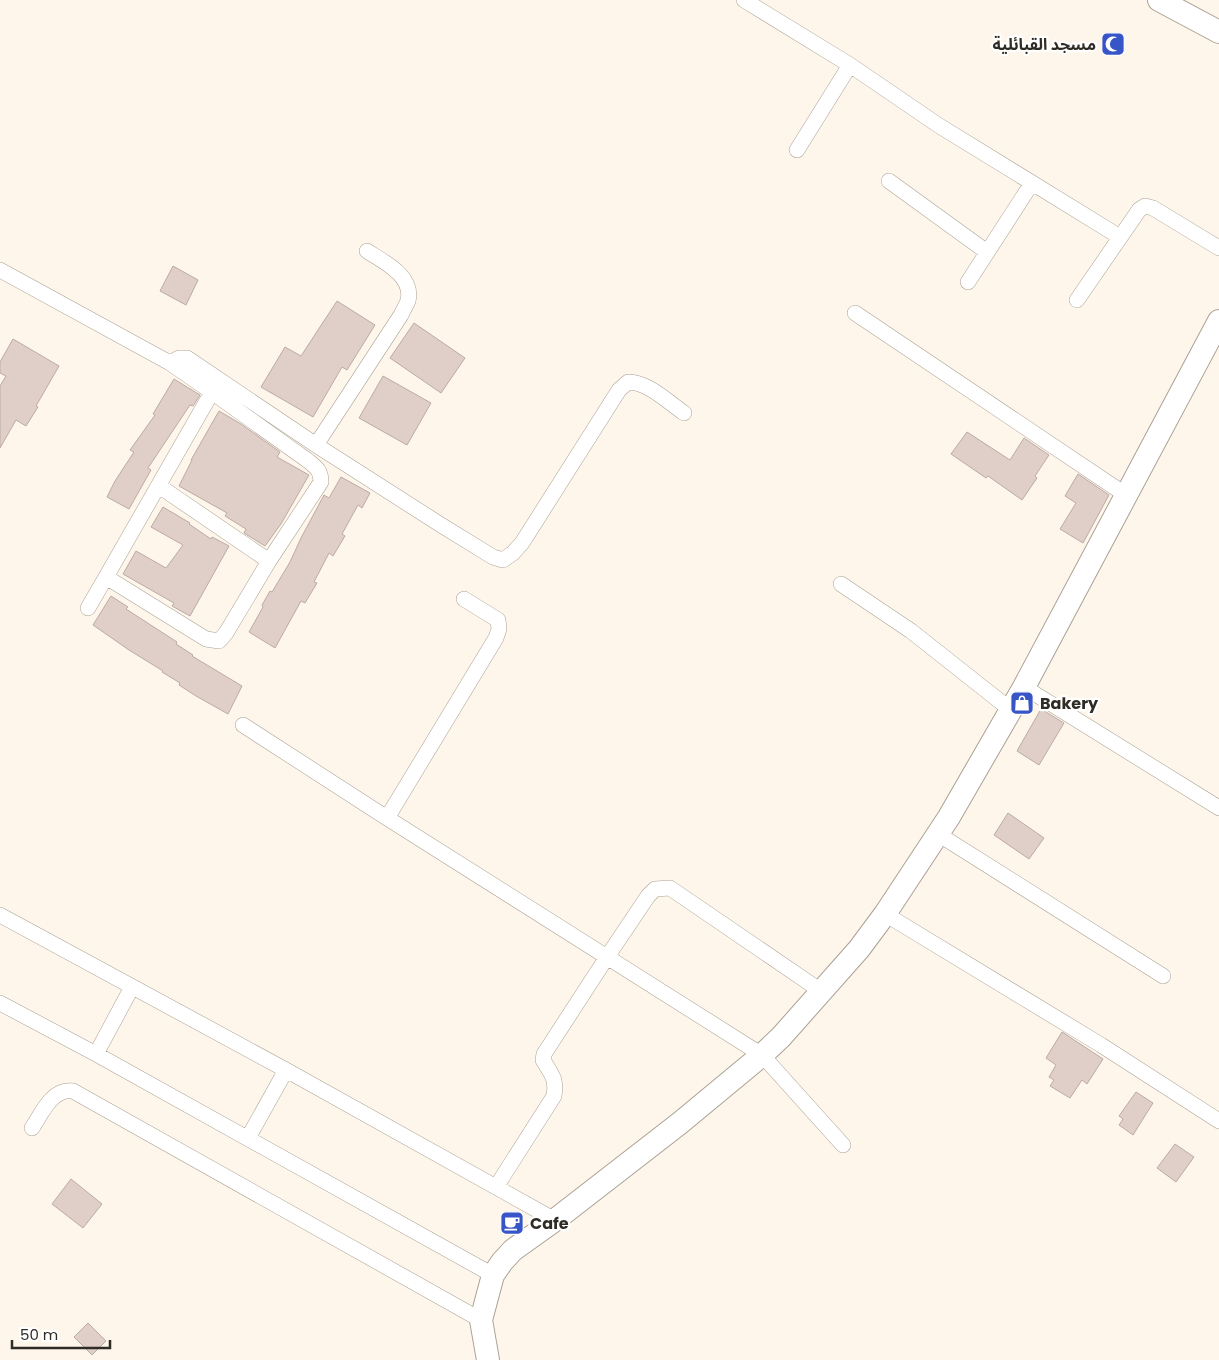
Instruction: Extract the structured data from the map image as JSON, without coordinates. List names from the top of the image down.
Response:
{
  "places": {
    "mosque": ["مسجد القبائلية"],
    "shop": ["Bakery"],
    "cafe": ["Cafe"]
  },
  "scale_bar": "50 m"
}
